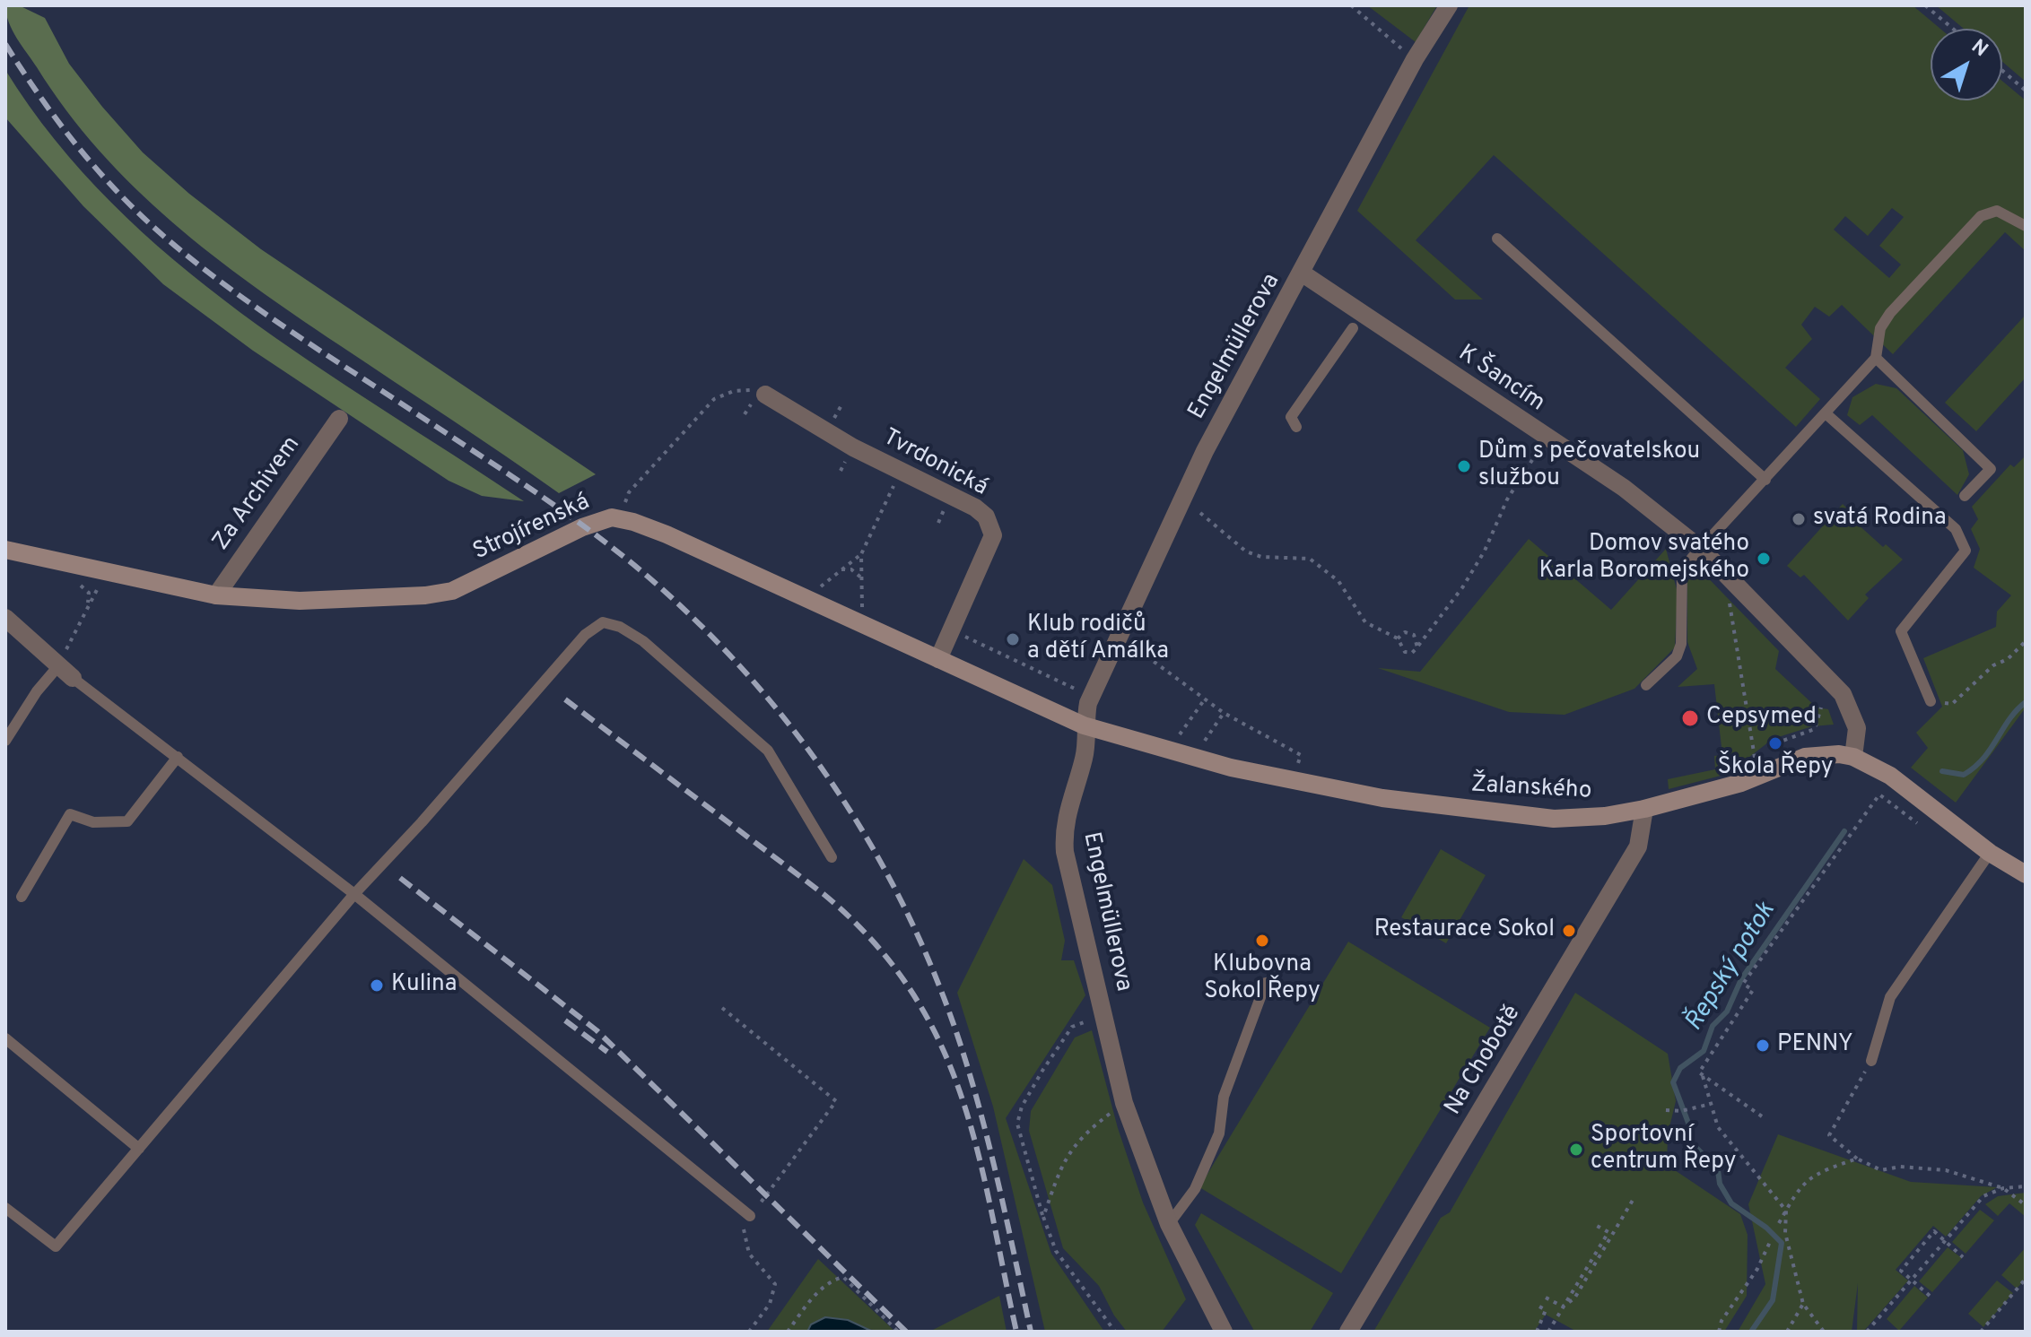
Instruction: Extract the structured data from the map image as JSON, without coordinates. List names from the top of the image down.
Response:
{
  "streets": {
    "street": [
      "Engelmüllerova",
      "K Šancím",
      "Tvrdonická",
      "Za Archivem",
      "Strojírenská",
      "Žalanského",
      "Na Chobotě"
    ]
  },
  "crossings": [
    ["Engelmüllerova", "K Šancím"],
    ["Engelmüllerova", "Strojírenská"],
    ["Engelmüllerova", "Žalanského"],
    ["K Šancím", "Žalanského"],
    ["Tvrdonická", "Strojírenská"],
    ["Za Archivem", "Strojírenská"],
    ["Strojírenská", "Žalanského"],
    ["Žalanského", "Na Chobotě"]
  ],
  "water": ["Řepský potok"],
  "places": [
    "Dům s pečovatelskou službou",
    "svatá Rodina",
    "Domov svatého Karla Boromejského",
    "Klub rodičů a dětí Amálka",
    "Cepsymed",
    "Škola Řepy",
    "Restaurace Sokol",
    "Klubovna Sokol Řepy",
    "Kulina",
    "PENNY",
    "Sportovní centrum Řepy"
  ],
  "north": "top right"
}
